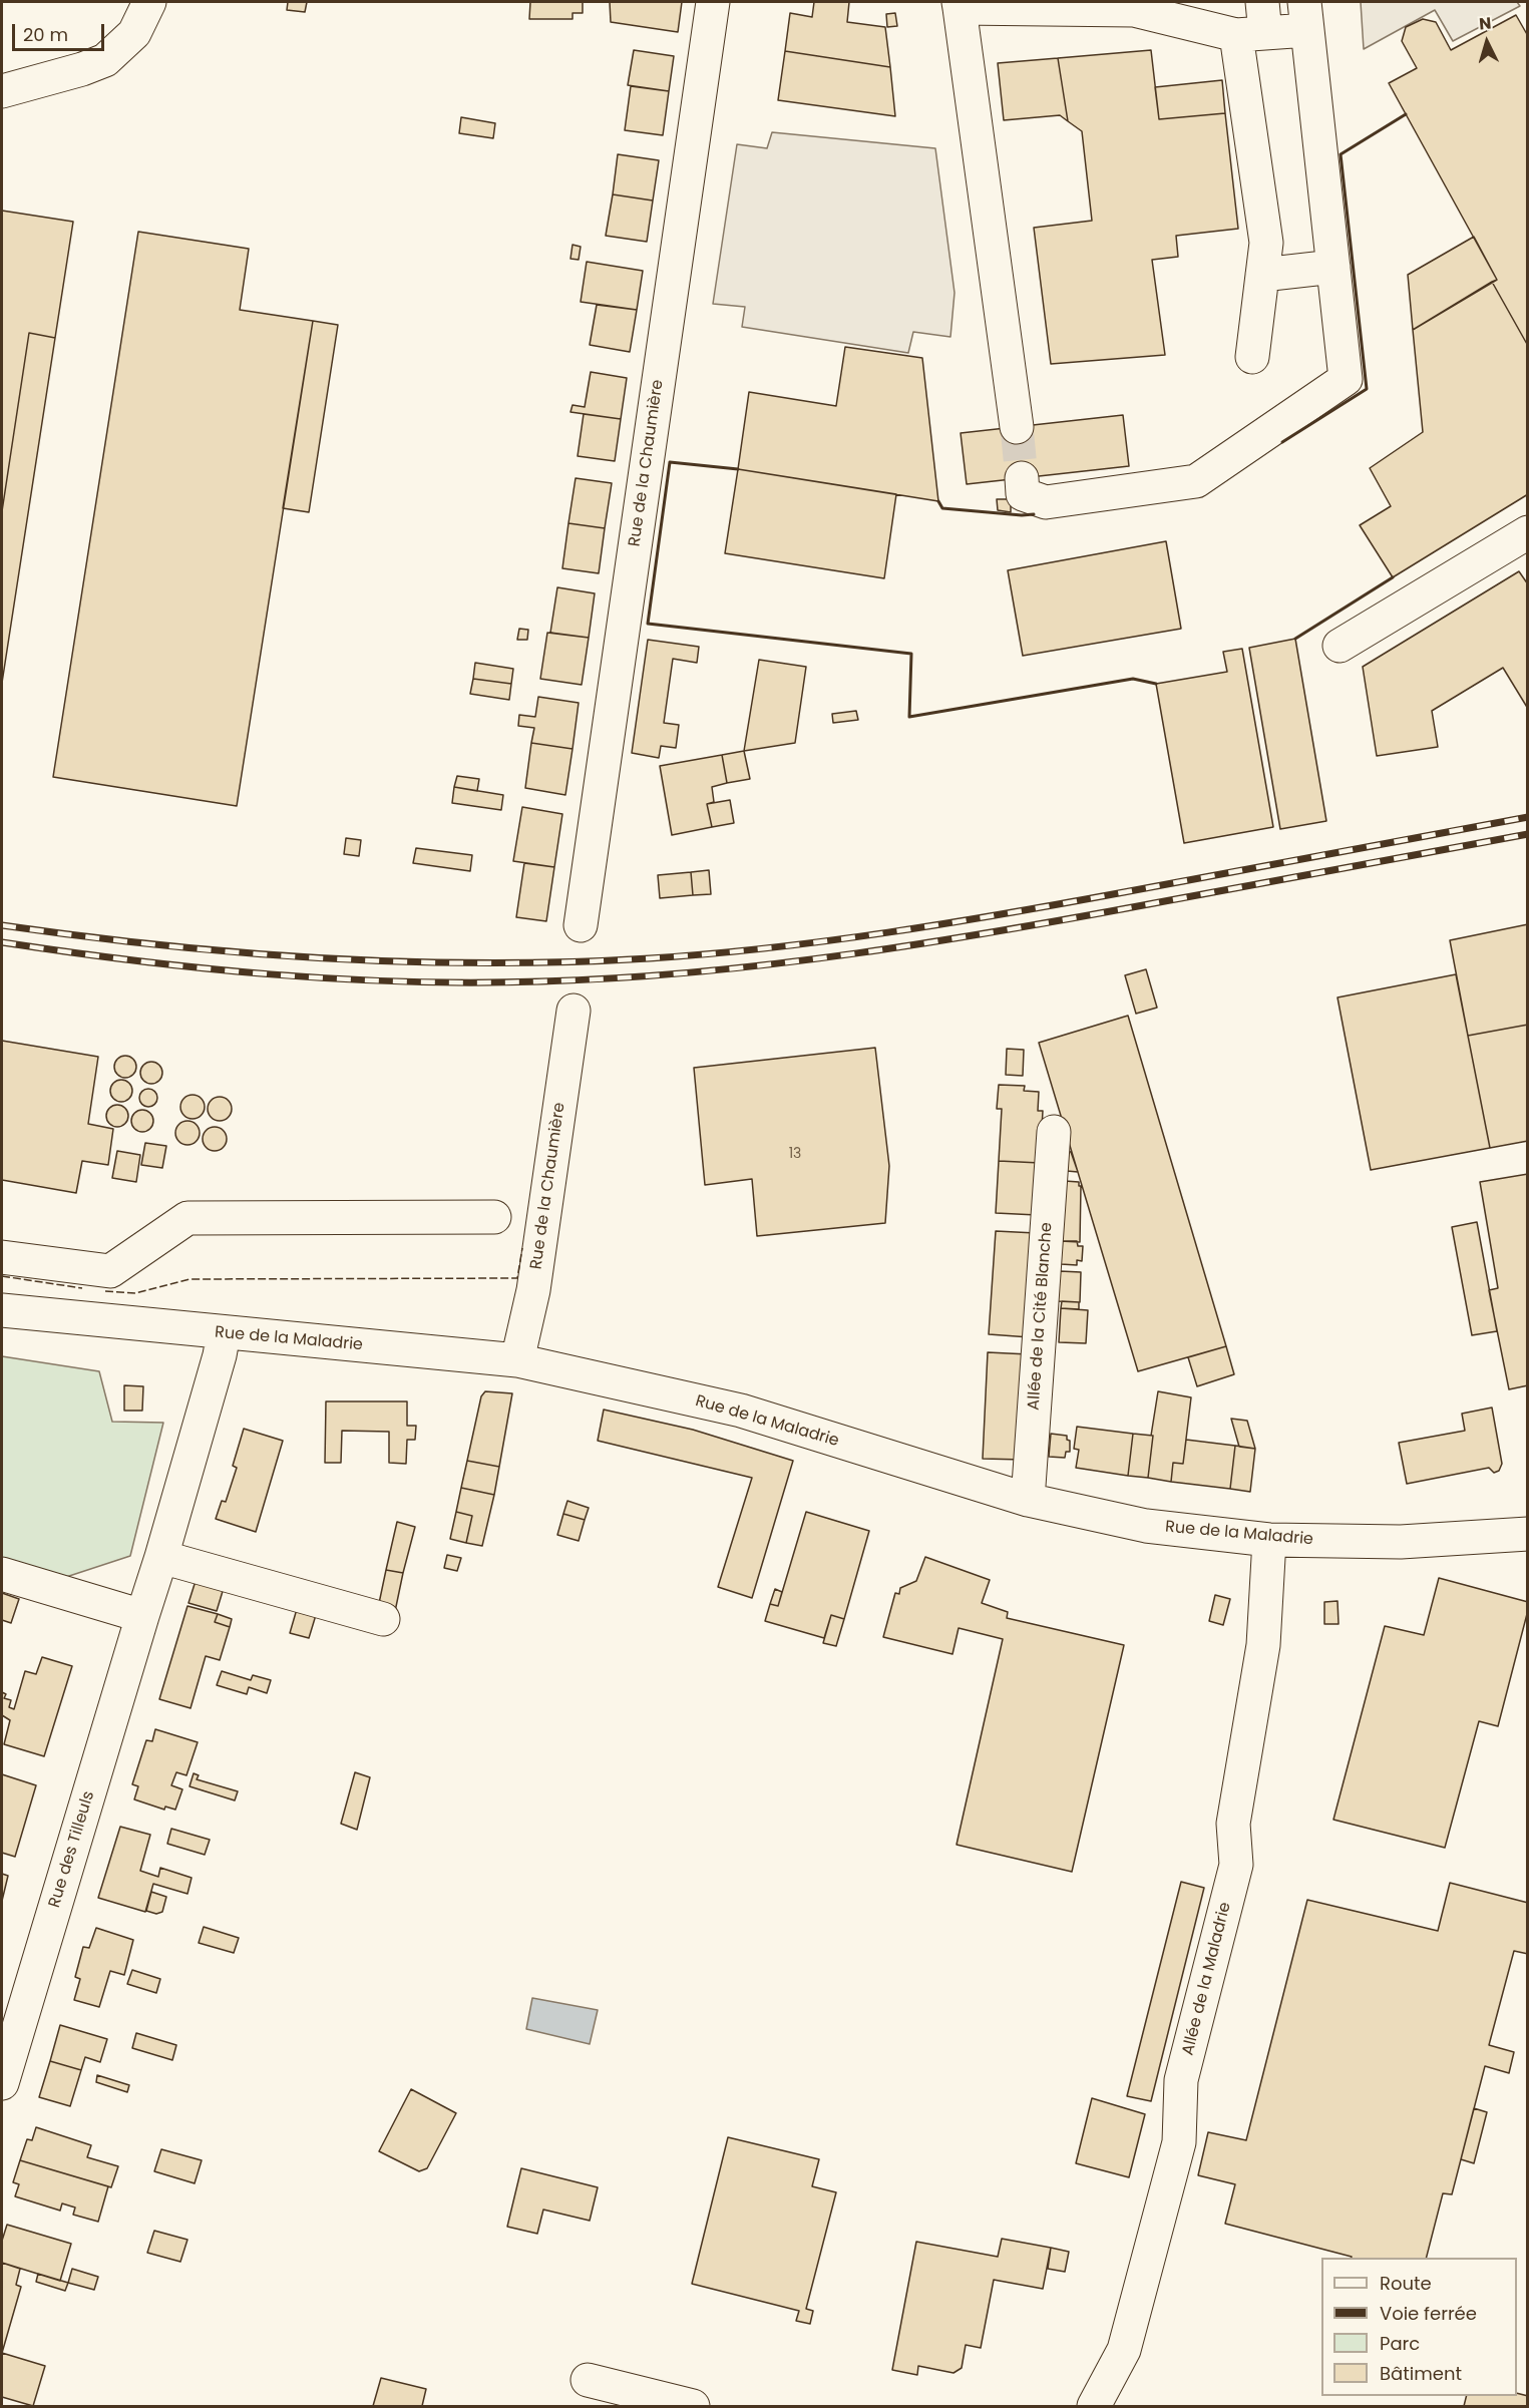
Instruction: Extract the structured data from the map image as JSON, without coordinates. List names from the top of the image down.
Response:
{
  "streets": {
    "street": [
      "Rue de la Chaumière",
      "Allée de la Cité Blanche",
      "Rue de la Maladrie",
      "Rue des Tilleuls",
      "Allée de la Maladrie"
    ]
  },
  "crossings": [
    ["Rue de la Chaumière", "Rue de la Maladrie"],
    ["Allée de la Cité Blanche", "Rue de la Maladrie"],
    ["Rue de la Maladrie", "Rue des Tilleuls"],
    ["Rue de la Maladrie", "Allée de la Maladrie"]
  ],
  "house_numbers": ["13"],
  "legend": [
    "Route",
    "Voie ferrée",
    "Parc",
    "Bâtiment"
  ],
  "scale_bar": "20 m",
  "north": "top"
}
